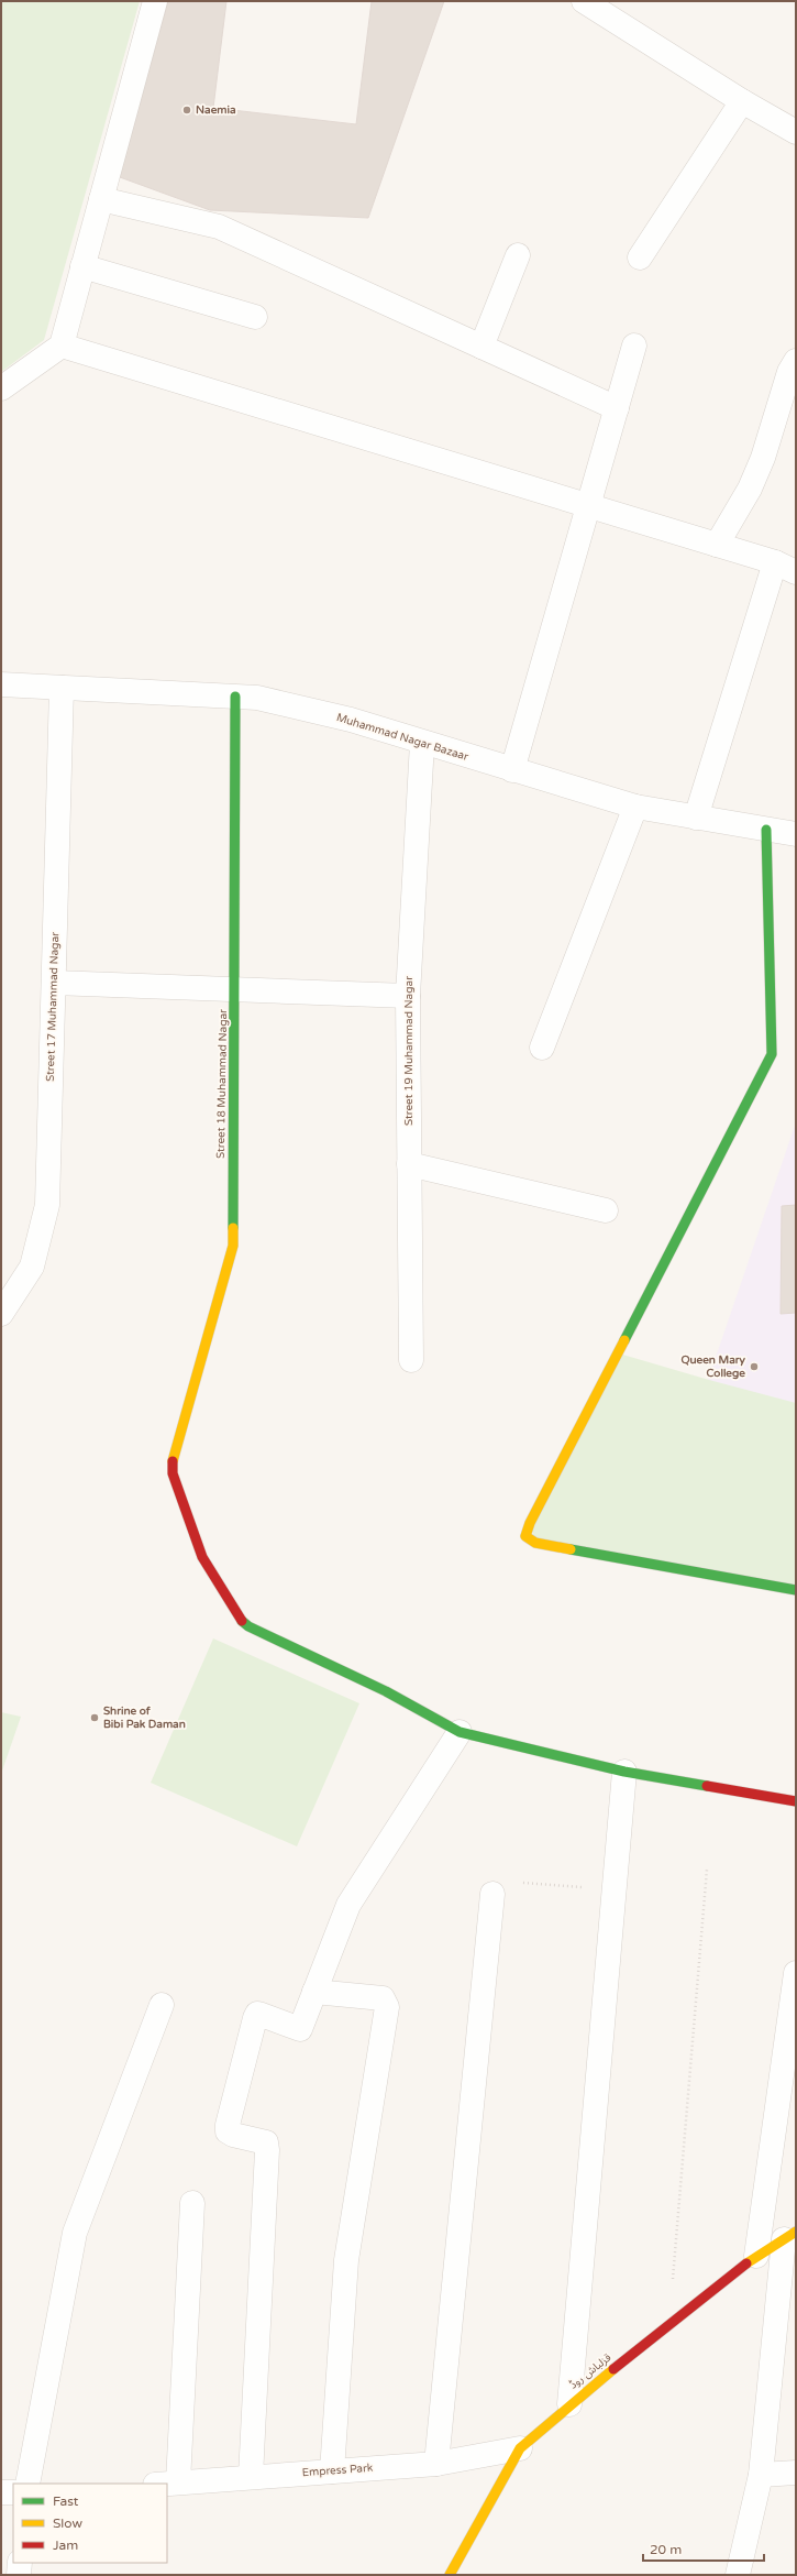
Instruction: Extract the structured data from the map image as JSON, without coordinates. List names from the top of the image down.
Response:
{
  "streets": {
    "street": [
      "Muhammad Nagar Bazaar",
      "Street 17 Muhammad Nagar",
      "Street 19 Muhammad Nagar",
      "Street 18 Muhammad Nagar",
      "قزلباش روڈ",
      "Empress Park"
    ]
  },
  "crossings": [
    ["Muhammad Nagar Bazaar", "Street 17 Muhammad Nagar"],
    ["Muhammad Nagar Bazaar", "Street 19 Muhammad Nagar"],
    ["Muhammad Nagar Bazaar", "Street 18 Muhammad Nagar"],
    ["قزلباش روڈ", "Empress Park"]
  ],
  "places": ["Naemia", "Queen Mary College", "Shrine of Bibi Pak Daman"],
  "legend": ["Fast", "Slow", "Jam"],
  "scale_bar": "20 m"
}
